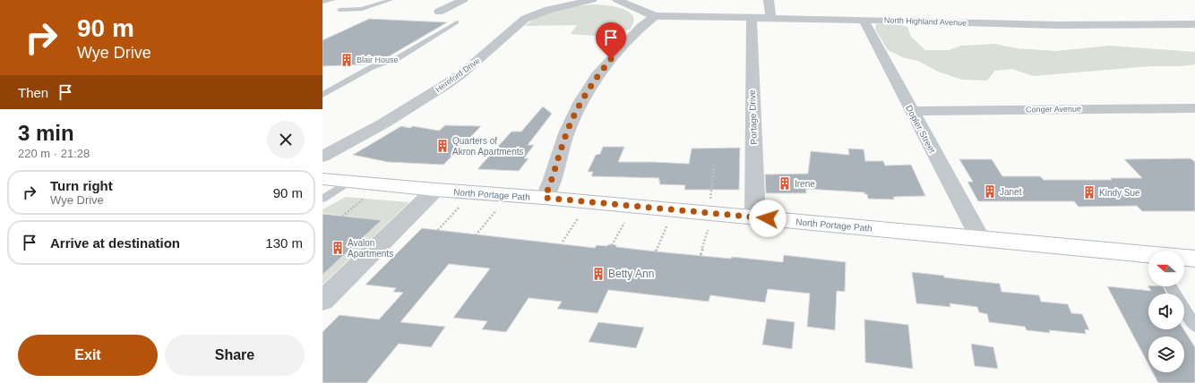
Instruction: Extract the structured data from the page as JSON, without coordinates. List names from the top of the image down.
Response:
{
  "streets": {
    "main road": ["North Portage Path"],
    "street": [
      "North Highland Avenue",
      "Hereford Drive",
      "Conger Avenue",
      "Portage Drive",
      "Dopler Street"
    ]
  },
  "crossings": [
    ["North Highland Avenue", "Portage Drive"],
    ["North Highland Avenue", "Dopler Street"],
    ["Conger Avenue", "Dopler Street"],
    ["Portage Drive", "North Portage Path"],
    ["Dopler Street", "North Portage Path"]
  ],
  "places": {
    "building": [
      "Blair House",
      "Quarters of Akron Apartments",
      "Irene",
      "Janet",
      "Kindy Sue",
      "Avalon Apartments",
      "Betty Ann"
    ]
  },
  "north": "left",
  "page": {
    "turn": ["90 m", "Wye Drive"],
    "then": "Then",
    "heading": ["3 min", "220 m · 21:28"],
    "list": [
      {
        "name": "Turn right",
        "note": "Wye Drive",
        "value": "90 m"
      },
      {
        "name": "Arrive at destination",
        "value": "130 m"
      }
    ],
    "buttons": ["Exit", "Share"]
  }
}
